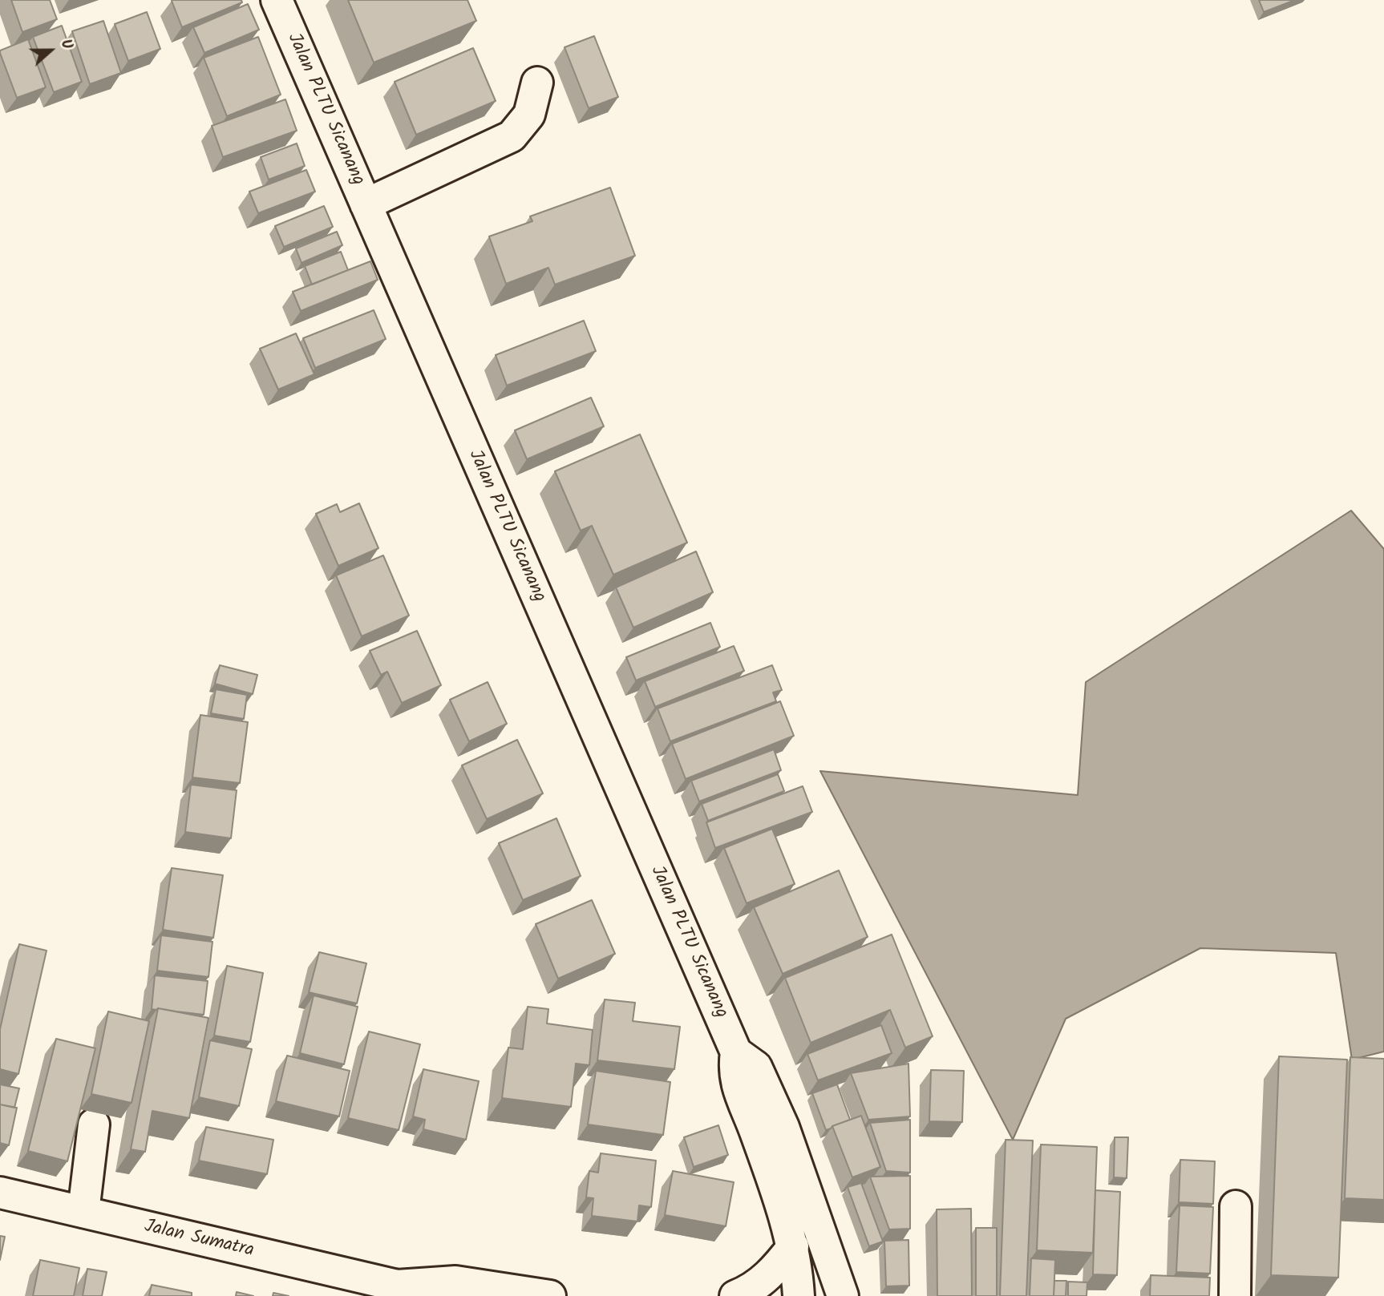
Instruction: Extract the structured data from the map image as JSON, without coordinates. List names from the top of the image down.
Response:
{
  "streets": {
    "main road": ["Jalan PLTU Sicanang", "Jalan Sumatra"]
  },
  "north": "right"
}
